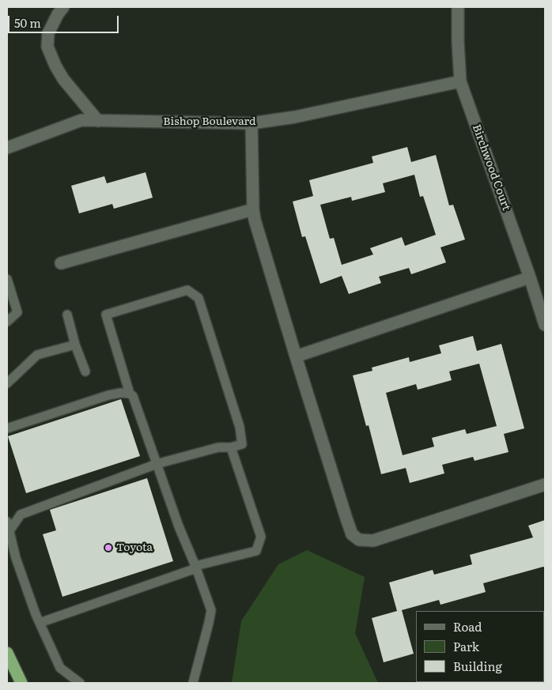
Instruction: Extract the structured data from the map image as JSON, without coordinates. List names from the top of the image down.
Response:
{
  "streets": {
    "street": ["Bishop Boulevard", "Birchwood Court"]
  },
  "crossings": [
    ["Bishop Boulevard", "Birchwood Court"]
  ],
  "places": ["Toyota"],
  "legend": ["Road", "Park", "Building"],
  "scale_bar": "50 m"
}
